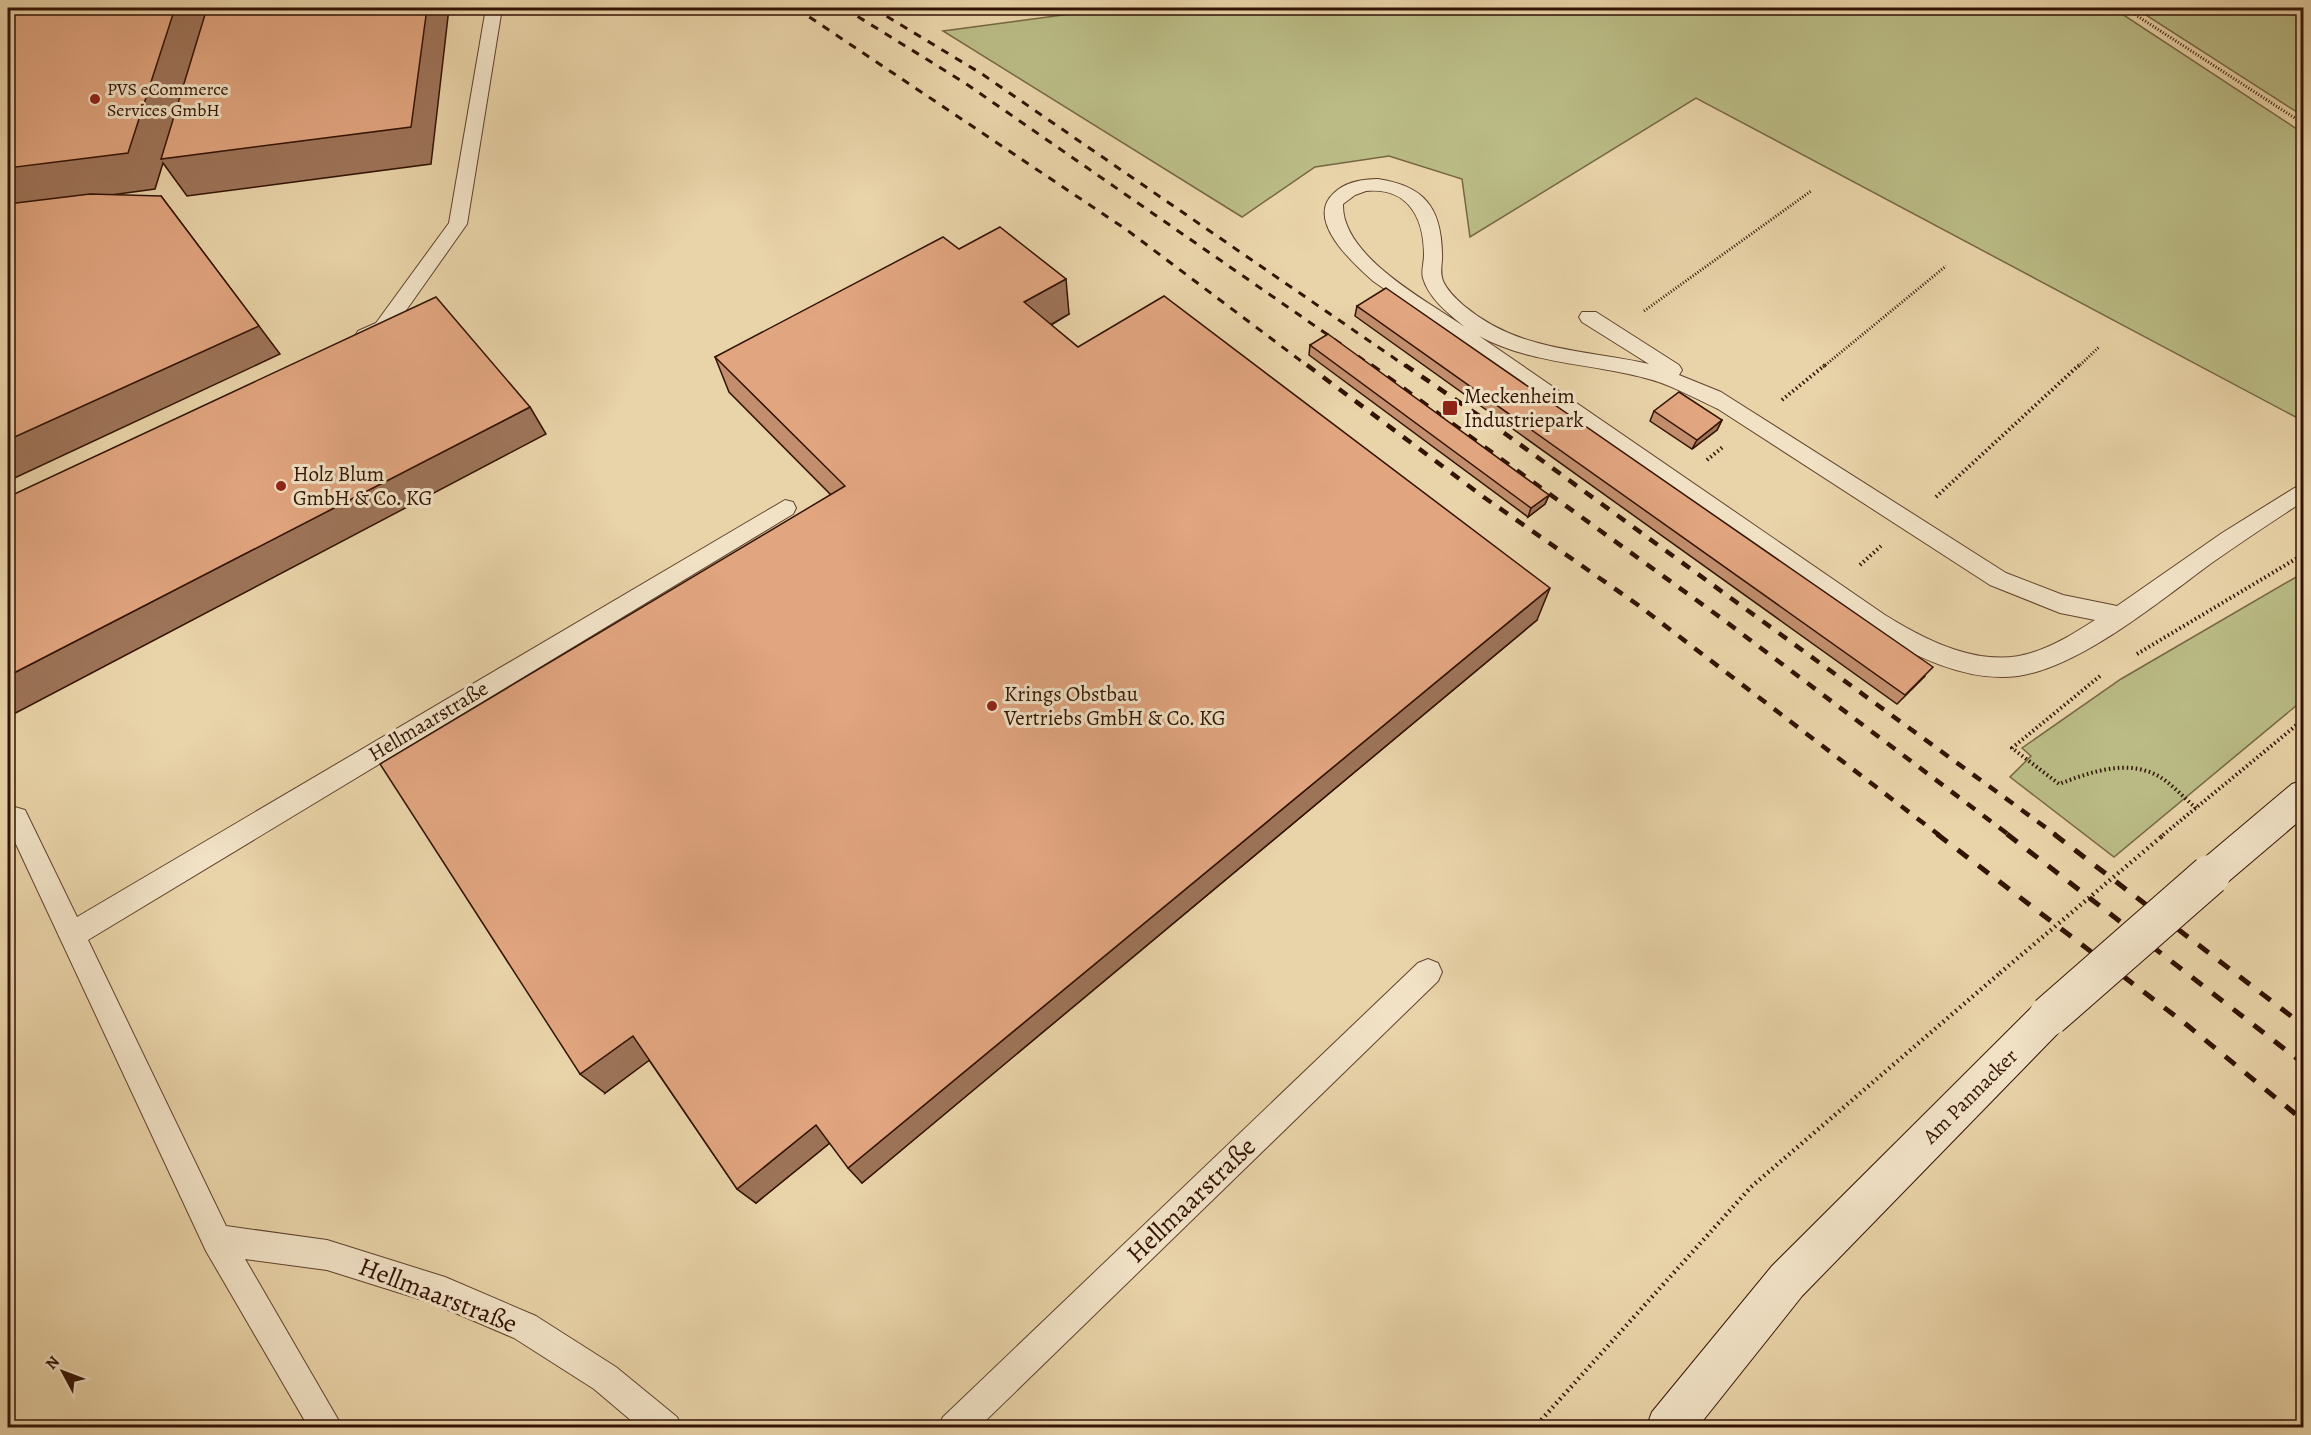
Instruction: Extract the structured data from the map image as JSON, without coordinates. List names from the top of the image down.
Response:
{
  "streets": {
    "main road": ["Am Pannacker"],
    "lane": ["Hellmaarstraße"]
  },
  "places": {
    "other": ["PVS eCommerce Services GmbH", "Holz Blum GmbH & Co. KG", "Krings Obstbau Vertriebs GmbH & Co. KG"],
    "transit": ["Meckenheim Industriepark"]
  },
  "north": "top left"
}
